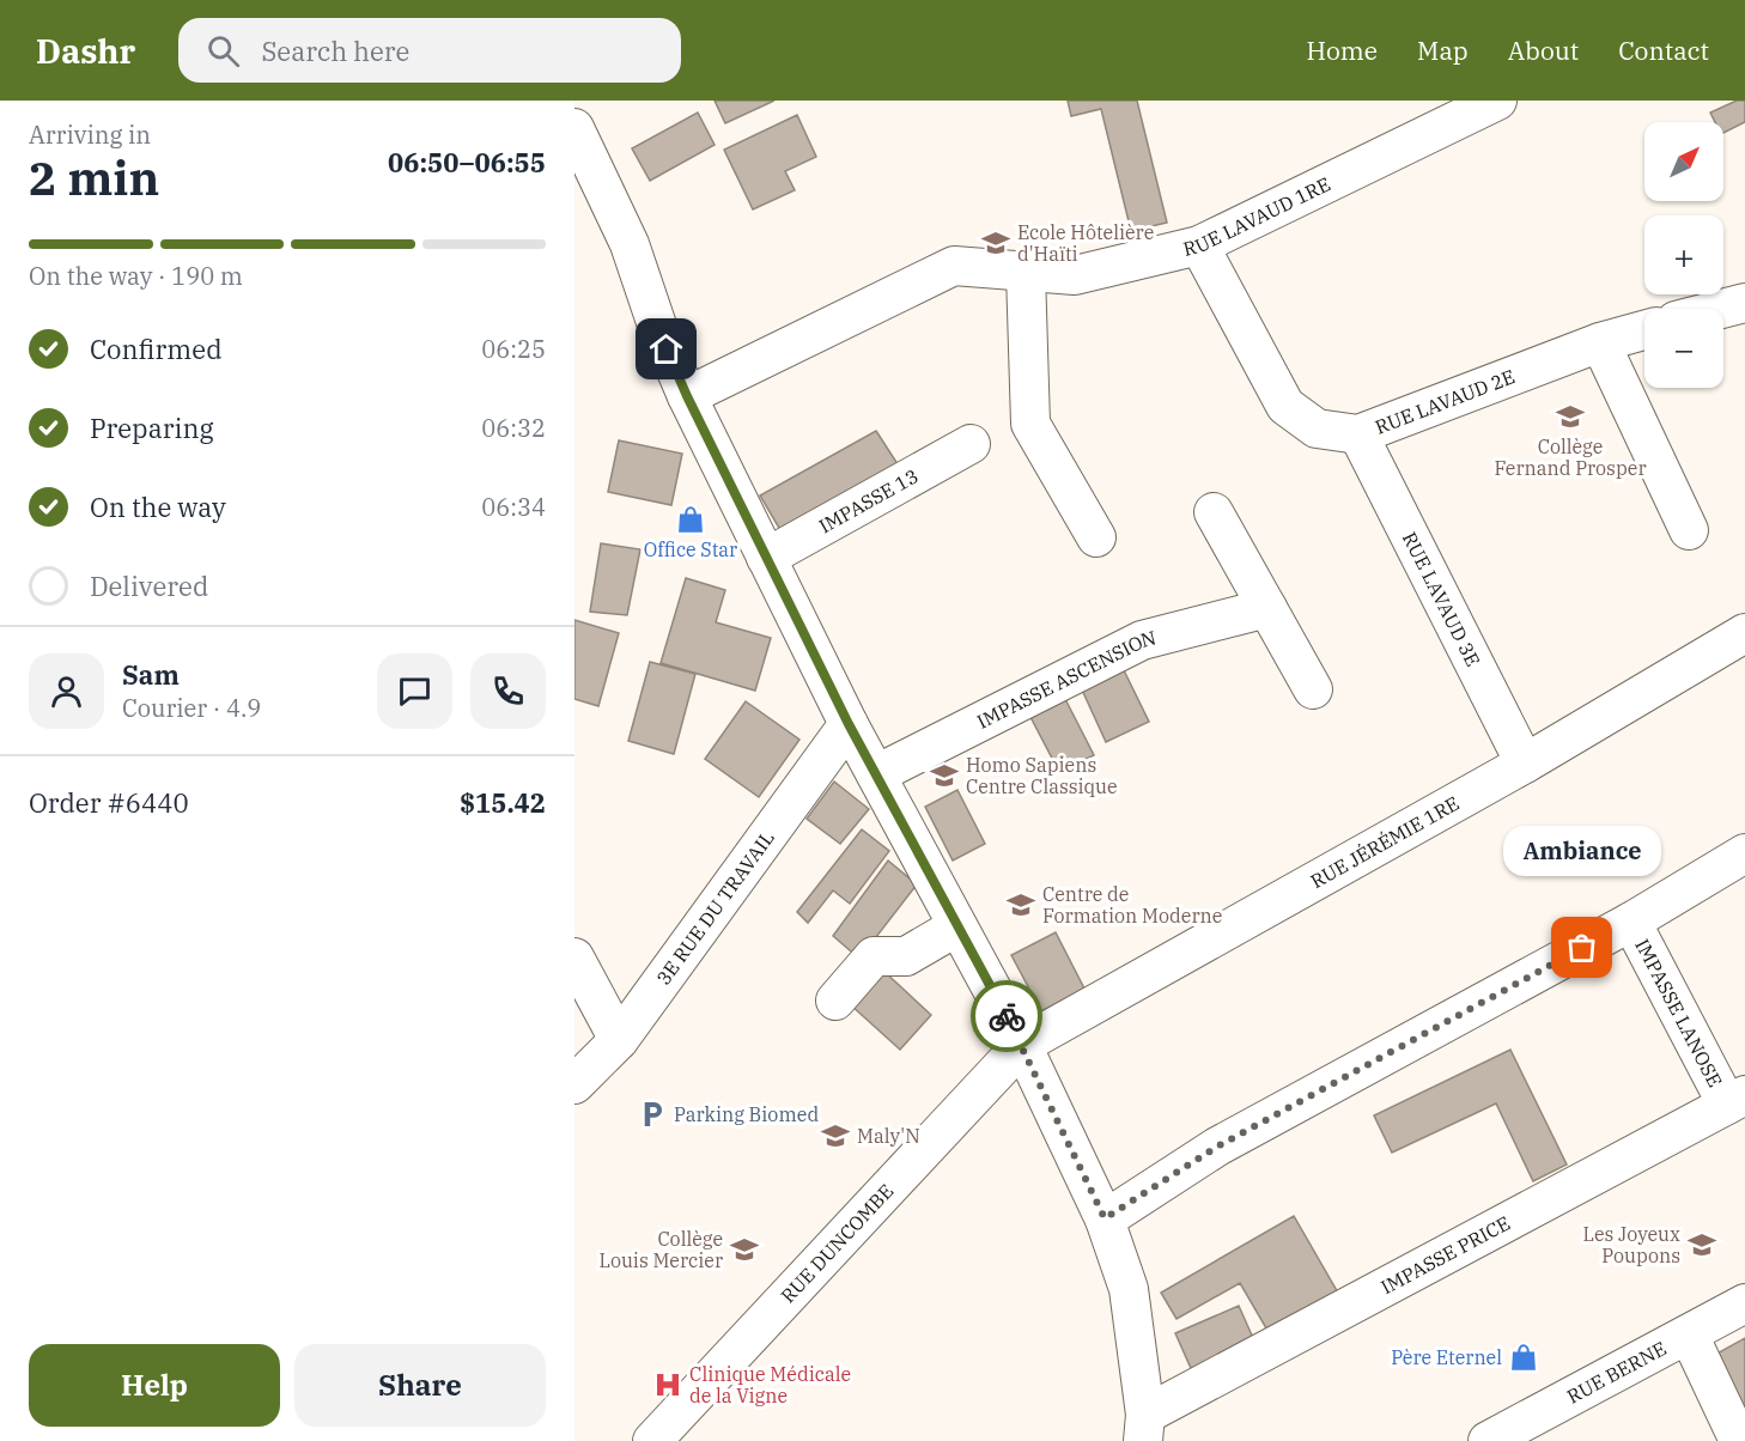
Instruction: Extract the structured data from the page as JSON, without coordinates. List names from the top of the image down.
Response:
{
  "streets": {
    "street": [
      "RUE LAVAUD 1RE",
      "RUE LAVAUD 2E",
      "IMPASSE 13",
      "RUE LAVAUD 3E",
      "IMPASSE ASCENSION",
      "RUE JÉRÉMIE 1RE",
      "3E RUE DU TRAVAIL",
      "IMPASSE LANOSE",
      "RUE DUNCOMBE",
      "IMPASSE PRICE",
      "RUE BERNE"
    ]
  },
  "crossings": [
    ["RUE LAVAUD 1RE", "RUE LAVAUD 2E"],
    ["RUE LAVAUD 2E", "RUE LAVAUD 3E"],
    ["RUE LAVAUD 3E", "RUE JÉRÉMIE 1RE"],
    ["RUE JÉRÉMIE 1RE", "RUE DUNCOMBE"],
    ["IMPASSE LANOSE", "IMPASSE PRICE"]
  ],
  "places": {
    "school or university": [
      "Ecole Hôtelière d'Haïti",
      "Collège Fernand Prosper",
      "Homo Sapiens Centre Classique",
      "Centre de Formation Moderne",
      "Maly'N",
      "Les Joyeux Poupons",
      "Collège Louis Mercier"
    ],
    "shop": ["Office Star", "Père Eternel"],
    "other": ["Ambiance"],
    "parking": ["Parking Biomed"],
    "hospital": ["Clinique Médicale de la Vigne"]
  },
  "north": "top right",
  "page": {
    "header": "Dashr",
    "search": "Search here",
    "nav": [
      "Home",
      "Map",
      "About",
      "Contact"
    ],
    "heading": ["2 min", "Arriving in", "06:50–06:55"],
    "panel": [
      "Sam",
      "Courier · 4.9",
      "Order #6440",
      "$15.42"
    ],
    "map_buttons": ["+", "−"],
    "bar": "On the way · 190 m",
    "list": [
      ["Confirmed", "06:25"],
      ["Preparing", "06:32"],
      ["On the way", "06:34"],
      "Delivered"
    ],
    "bubble": "Ambiance",
    "buttons": ["Help", "Share"]
  }
}
